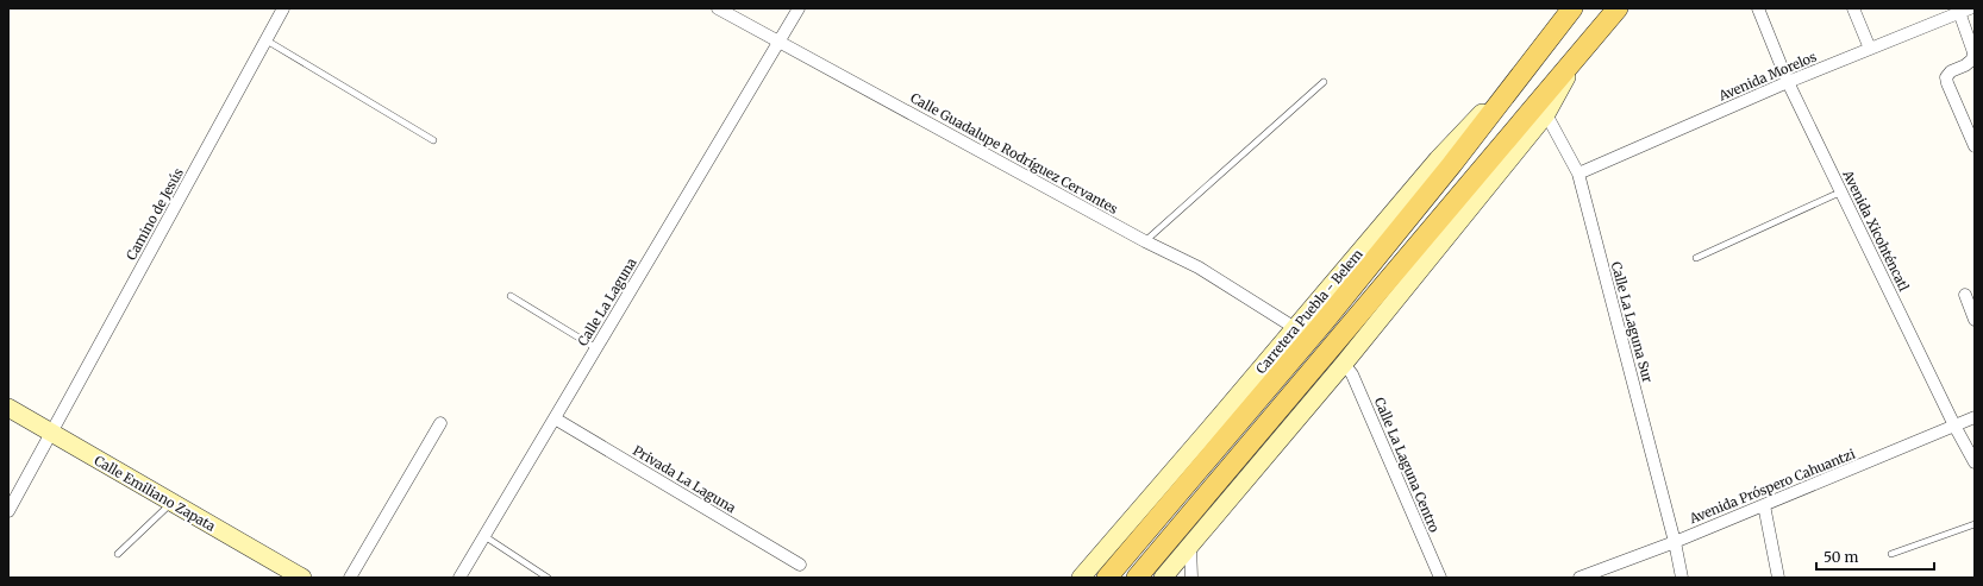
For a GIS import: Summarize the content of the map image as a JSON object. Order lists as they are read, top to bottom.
{
  "streets": {
    "main road": ["Carretera Puebla - Belem"],
    "street": [
      "Avenida Morelos",
      "Calle Guadalupe Rodríguez Cervantes",
      "Camino de Jesús",
      "Avenida Xicohténcatl",
      "Calle La Laguna",
      "Calle La Laguna Sur",
      "Calle La Laguna Centro",
      "Privada La Laguna",
      "Avenida Próspero Cahuantzi",
      "Calle Emiliano Zapata"
    ]
  },
  "crossings": [
    ["Avenida Morelos", "Avenida Xicohténcatl"],
    ["Avenida Morelos", "Calle La Laguna Sur"],
    ["Calle Guadalupe Rodríguez Cervantes", "Calle La Laguna"],
    ["Calle Guadalupe Rodríguez Cervantes", "Carretera Puebla - Belem"],
    ["Camino de Jesús", "Calle Emiliano Zapata"],
    ["Avenida Xicohténcatl", "Avenida Próspero Cahuantzi"],
    ["Calle La Laguna", "Privada La Laguna"],
    ["Calle La Laguna Sur", "Avenida Próspero Cahuantzi"]
  ],
  "scale_bar": "50 m"
}
